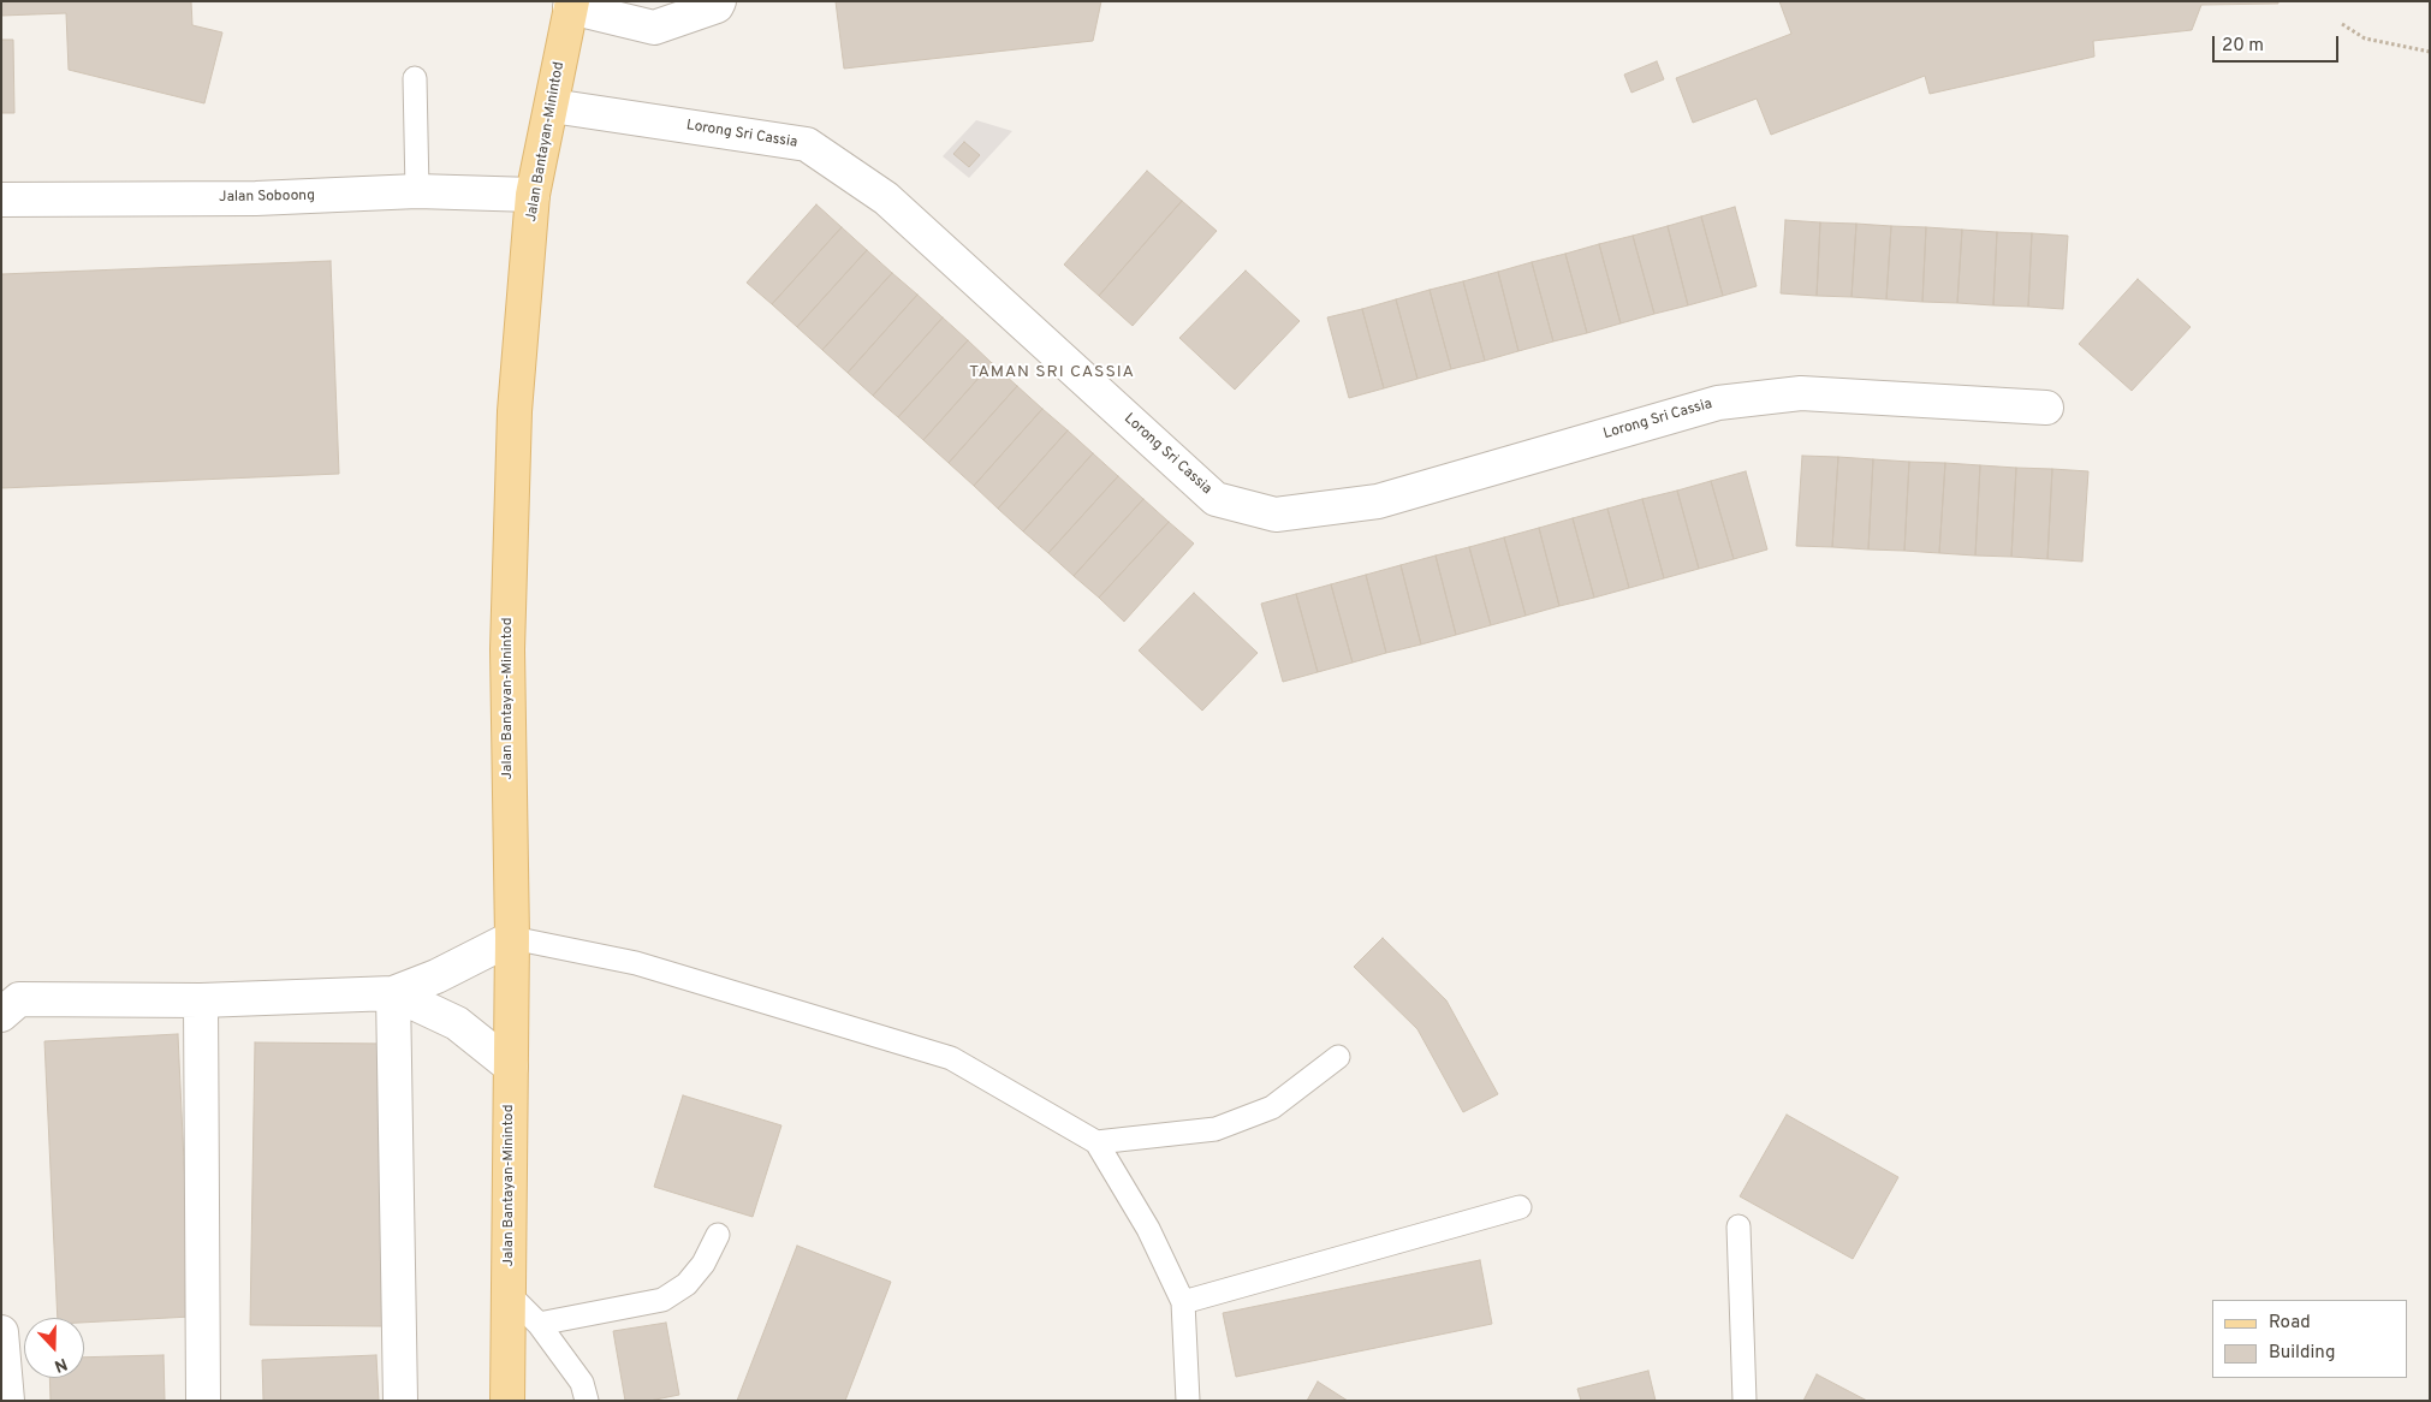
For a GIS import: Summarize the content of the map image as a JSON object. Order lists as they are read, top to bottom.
{
  "streets": {
    "main road": ["Jalan Bantayan-Minintod"],
    "street": ["Lorong Sri Cassia", "Jalan Soboong"]
  },
  "crossings": [
    ["Lorong Sri Cassia", "Jalan Bantayan-Minintod"],
    ["Jalan Bantayan-Minintod", "Jalan Soboong"]
  ],
  "districts": ["TAMAN SRI CASSIA"],
  "legend": ["Road", "Building"],
  "scale_bar": "20 m",
  "north": "bottom"
}
